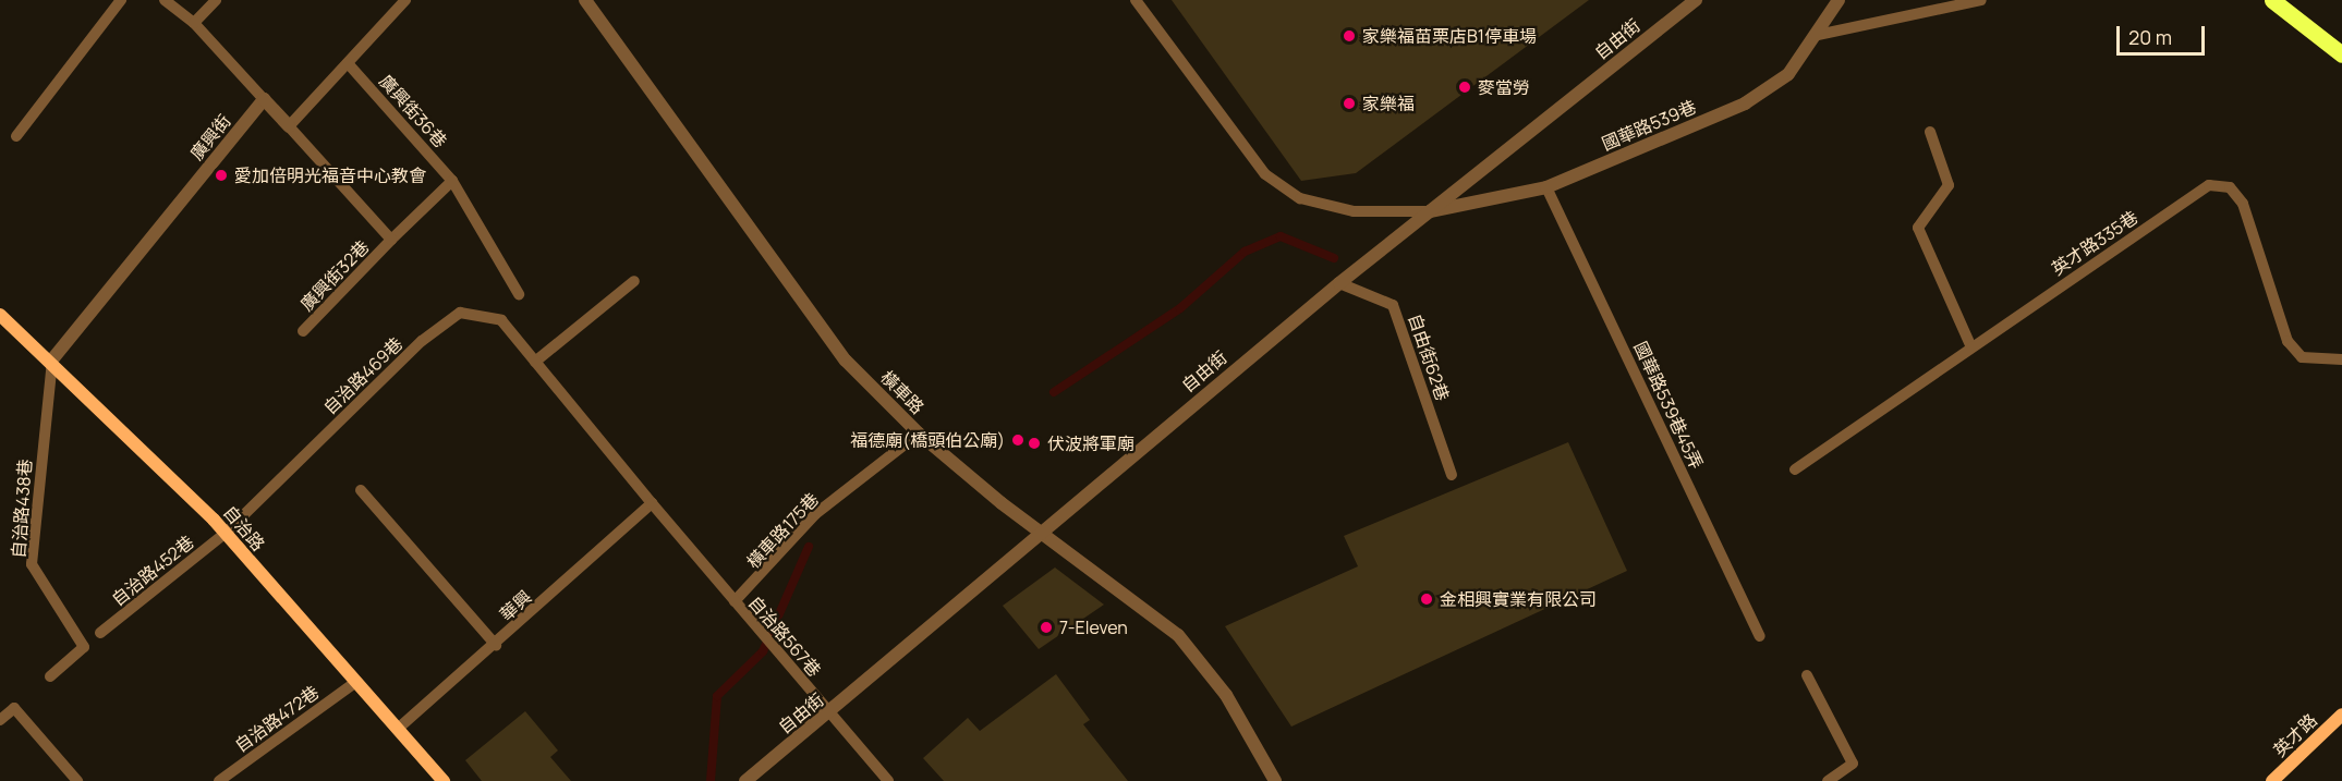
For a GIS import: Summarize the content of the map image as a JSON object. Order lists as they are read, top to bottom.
{
  "streets": {
    "street": [
      "自由街",
      "國華路539巷",
      "廣興街",
      "橫車路",
      "自治路",
      "英才路"
    ],
    "lane": [
      "廣興街36巷",
      "英才路335巷",
      "廣興街32巷",
      "自由街62巷",
      "自治路469巷",
      "國華路539巷45弄",
      "自治路438巷",
      "橫車路175巷",
      "自治路452巷",
      "華興",
      "自治路567巷",
      "自治路472巷"
    ]
  },
  "crossings": [
    ["自由街", "國華路539巷"],
    ["自由街", "自由街62巷"],
    ["自由街", "橫車路"],
    ["自由街", "自治路567巷"],
    ["國華路539巷", "國華路539巷45弄"],
    ["廣興街", "自治路438巷"],
    ["廣興街", "自治路"],
    ["自治路469巷", "自治路"],
    ["自治路469巷", "自治路452巷"],
    ["橫車路", "橫車路175巷"],
    ["自治路438巷", "自治路"],
    ["自治路", "自治路452巷"],
    ["自治路", "華興"],
    ["自治路", "自治路472巷"],
    ["橫車路175巷", "自治路567巷"]
  ],
  "places": [
    "家樂福苗栗店B1停車場",
    "麥當勞",
    "家樂福",
    "愛加倍明光福音中心教會",
    "福德廟(橋頭伯公廟)",
    "伏波將軍廟",
    "金相興實業有限公司",
    "7-Eleven"
  ],
  "scale_bar": "20 m"
}
